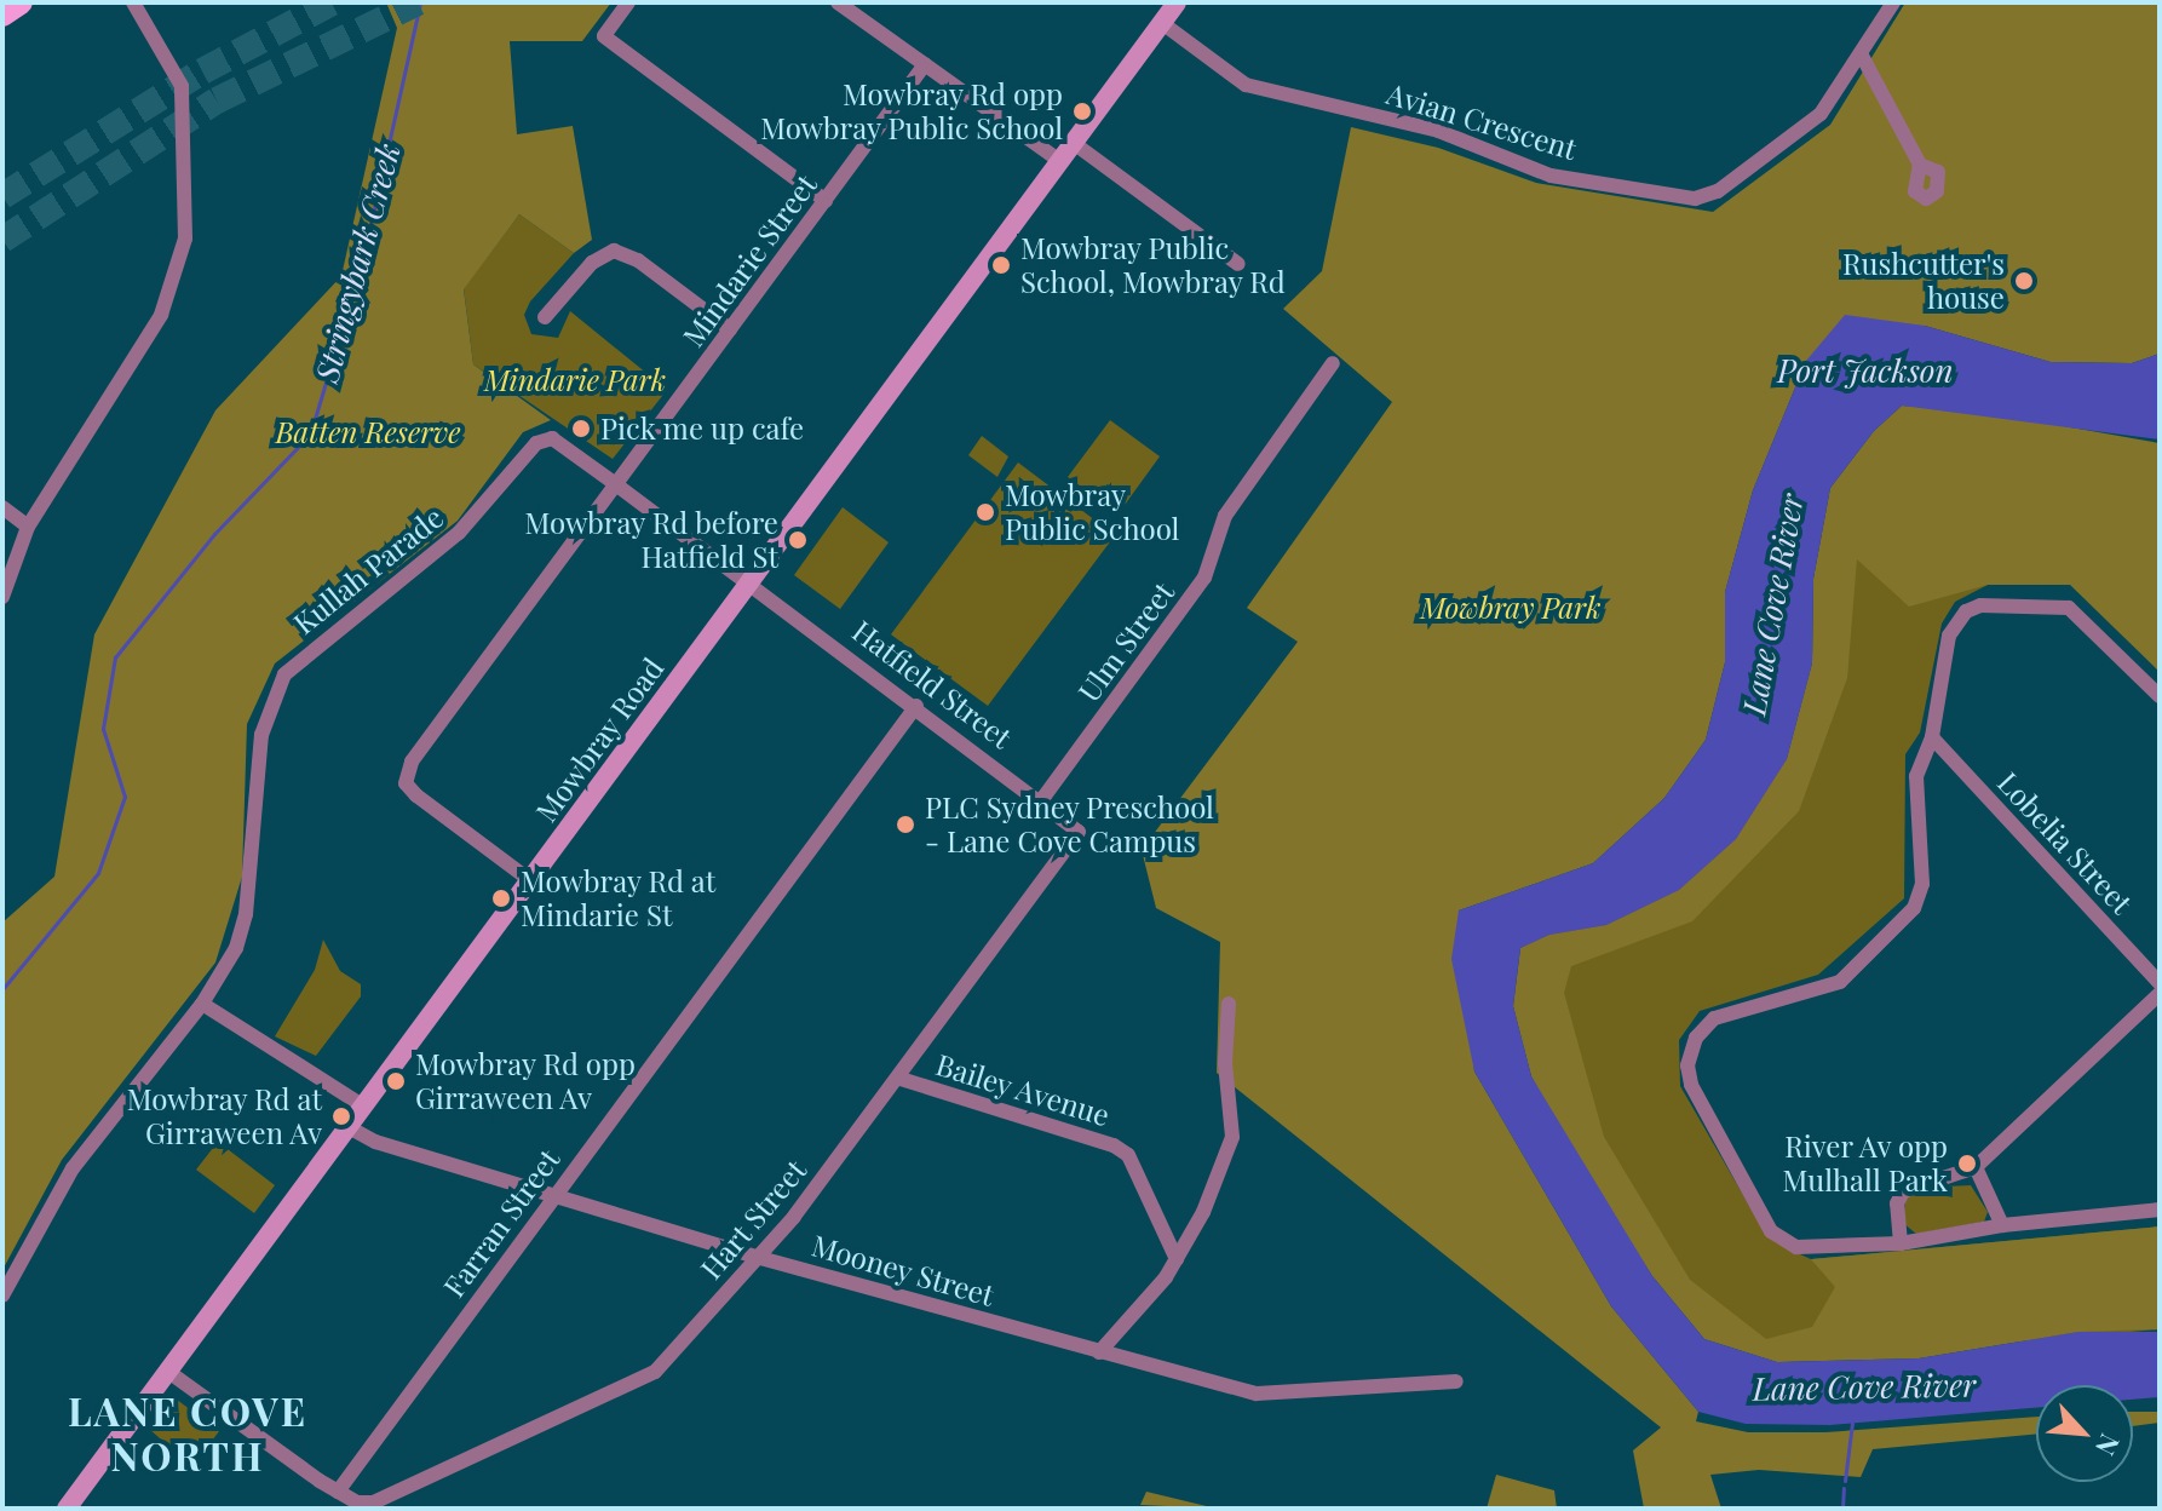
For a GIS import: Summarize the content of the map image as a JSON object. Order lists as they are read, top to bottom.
{
  "streets": {
    "main road": ["Mowbray Road"],
    "street": [
      "Avian Crescent",
      "Mindarie Street",
      "Kullah Parade",
      "Ulm Street",
      "Hatfield Street",
      "Lobelia Street",
      "Bailey Avenue",
      "Hart Street",
      "Farran Street",
      "Mooney Street"
    ]
  },
  "crossings": [
    ["Avian Crescent", "Mowbray Road"],
    ["Mindarie Street", "Kullah Parade"],
    ["Mindarie Street", "Mowbray Road"],
    ["Kullah Parade", "Hatfield Street"],
    ["Kullah Parade", "Mowbray Road"],
    ["Ulm Street", "Hatfield Street"],
    ["Hatfield Street", "Mowbray Road"],
    ["Hatfield Street", "Hart Street"],
    ["Hatfield Street", "Farran Street"],
    ["Mowbray Road", "Mooney Street"],
    ["Bailey Avenue", "Hart Street"],
    ["Hart Street", "Mooney Street"],
    ["Farran Street", "Mooney Street"]
  ],
  "districts": ["LANE COVE NORTH"],
  "water": ["Stringybark Creek", "Port Jackson", "Lane Cove River"],
  "parks": ["Mindarie Park", "Batten Reserve", "Mowbray Park"],
  "places": [
    "Mowbray Rd opp Mowbray Public School",
    "Mowbray Public School, Mowbray Rd",
    "Rushcutter's house",
    "Pick me up cafe",
    "Mowbray Public School",
    "Mowbray Rd before Hatfield St",
    "PLC Sydney Preschool - Lane Cove Campus",
    "Mowbray Rd at Mindarie St",
    "Mowbray Rd opp Girraween Av",
    "Mowbray Rd at Girraween Av",
    "River Av opp Mulhall Park"
  ],
  "north": "bottom right"
}
